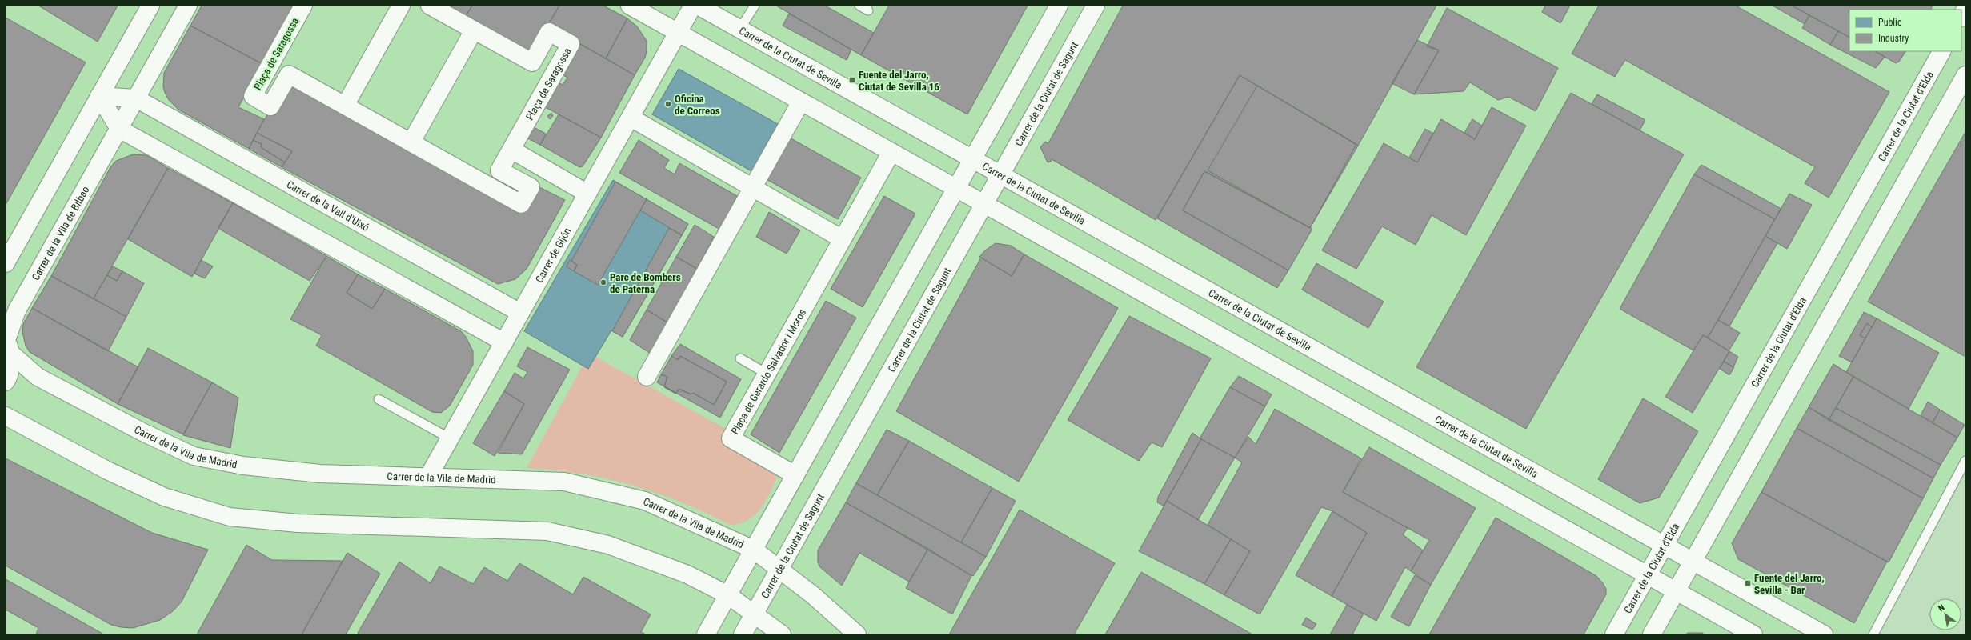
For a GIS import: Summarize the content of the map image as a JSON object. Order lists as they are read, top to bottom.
{
  "streets": {
    "street": [
      "Plaça de Saragossa",
      "Carrer de la Ciutat de Sevilla",
      "Carrer de la Ciutat de Sagunt",
      "Carrer de la Ciutat d'Elda",
      "Carrer de la Vall d'Uixó",
      "Carrer de la Vila de Bilbao",
      "Carrer de Gijón",
      "Plaça de Gerardo Salvador i Moros",
      "Carrer de la Vila de Madrid"
    ]
  },
  "crossings": [
    ["Carrer de la Ciutat de Sevilla", "Carrer de la Ciutat de Sagunt"],
    ["Carrer de la Ciutat de Sevilla", "Carrer de la Ciutat d'Elda"],
    ["Carrer de la Ciutat de Sagunt", "Carrer de la Vila de Madrid"],
    ["Carrer de la Vall d'Uixó", "Carrer de la Vila de Bilbao"],
    ["Carrer de la Vall d'Uixó", "Carrer de Gijón"],
    ["Carrer de la Vila de Bilbao", "Carrer de la Vila de Madrid"],
    ["Carrer de Gijón", "Carrer de la Vila de Madrid"]
  ],
  "places": {
    "transit": ["Fuente del Jarro, Ciutat de Sevilla 16", "Fuente del Jarro, Sevilla - Bar"],
    "other": ["Oficina de Correos", "Parc de Bombers de Paterna"]
  },
  "legend": ["Public", "Industry"],
  "north": "top left"
}
